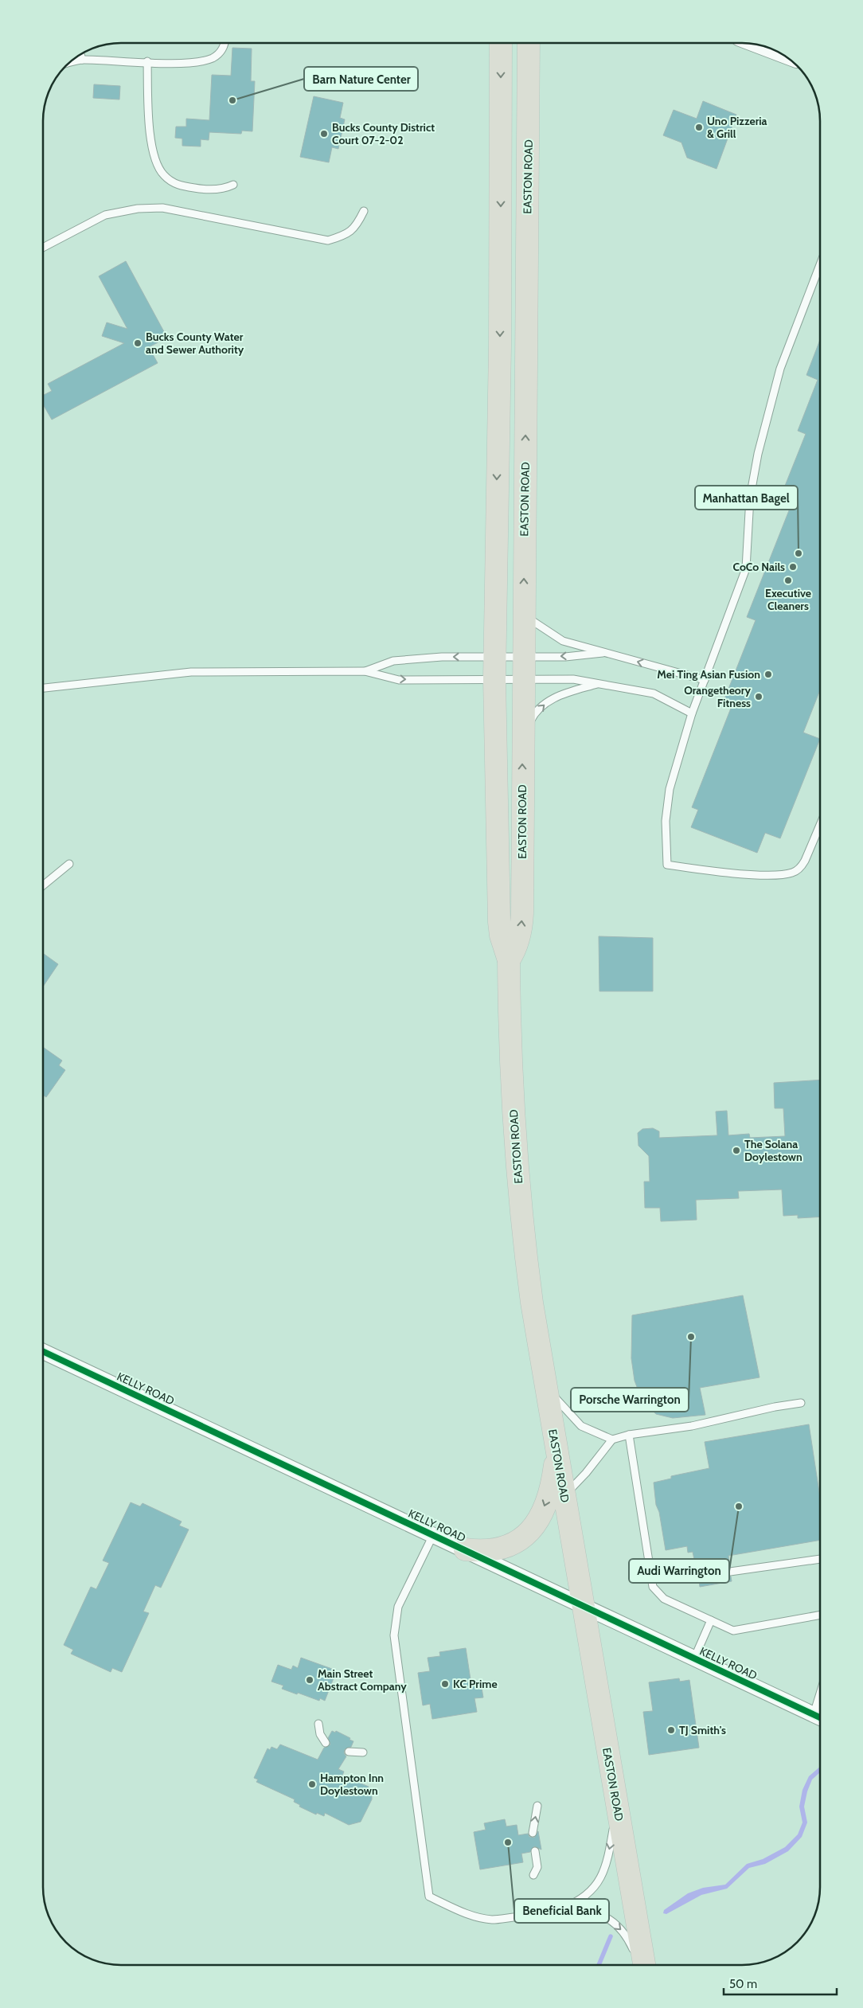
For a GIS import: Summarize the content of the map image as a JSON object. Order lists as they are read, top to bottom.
{
  "streets": {
    "highway": ["EASTON ROAD"],
    "street": ["KELLY ROAD"]
  },
  "crossings": [
    ["EASTON ROAD", "KELLY ROAD"]
  ],
  "places": [
    "Barn Nature Center",
    "Uno Pizzeria & Grill",
    "Bucks County District Court 07-2-02",
    "Bucks County Water and Sewer Authority",
    "Manhattan Bagel",
    "CoCo Nails",
    "Executive Cleaners",
    "Mei Ting Asian Fusion",
    "Orangetheory Fitness",
    "The Solana Doylestown",
    "Porsche Warrington",
    "Audi Warrington",
    "Main Street Abstract Company",
    "KC Prime",
    "TJ Smith's",
    "Hampton Inn Doylestown",
    "Beneficial Bank"
  ],
  "scale_bar": "50 m"
}
